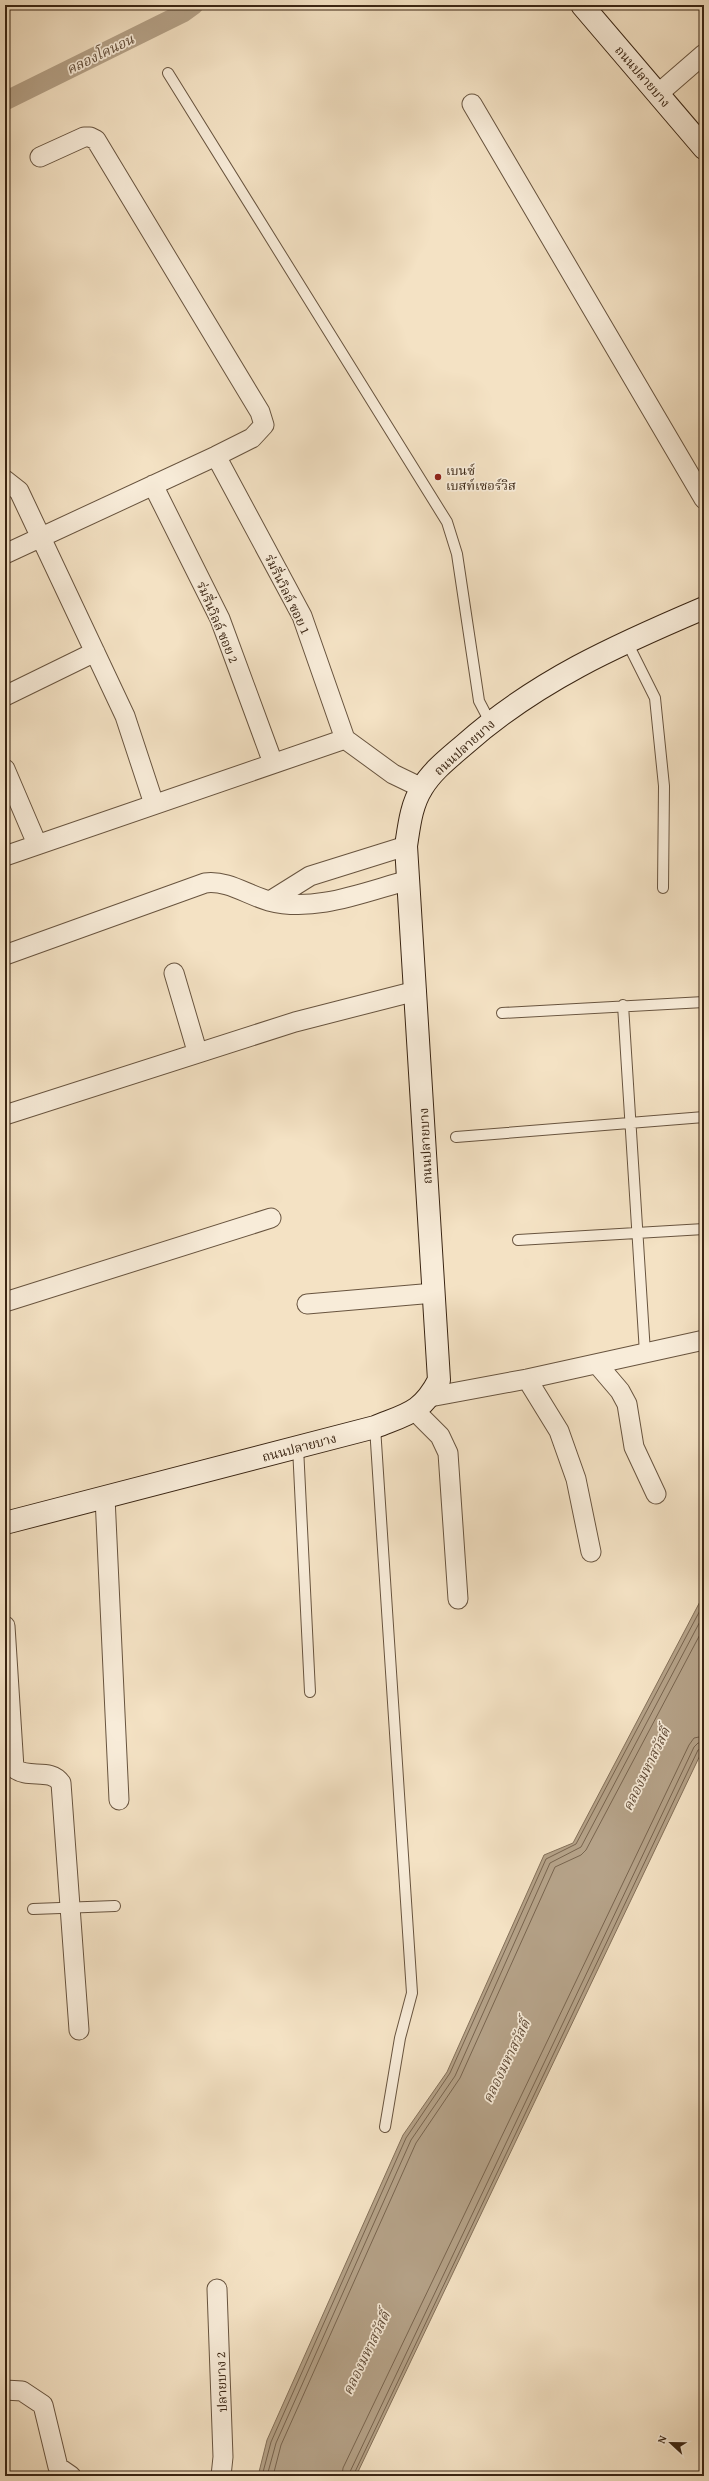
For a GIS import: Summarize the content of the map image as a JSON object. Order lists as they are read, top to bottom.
{
  "streets": {
    "street": [
      "ถนนปลายบาง",
      "ร่มรื่นวิลล์ ซอย 1",
      "ร่มรื่นวิลล์ ซอย 2",
      "ปลายบาง 2"
    ]
  },
  "water": ["คลองโคนอน", "คลองมหาสวัสดิ์"],
  "places": ["เบนซ์ เบสท์เซอร์วิส"],
  "north": "left"
}
